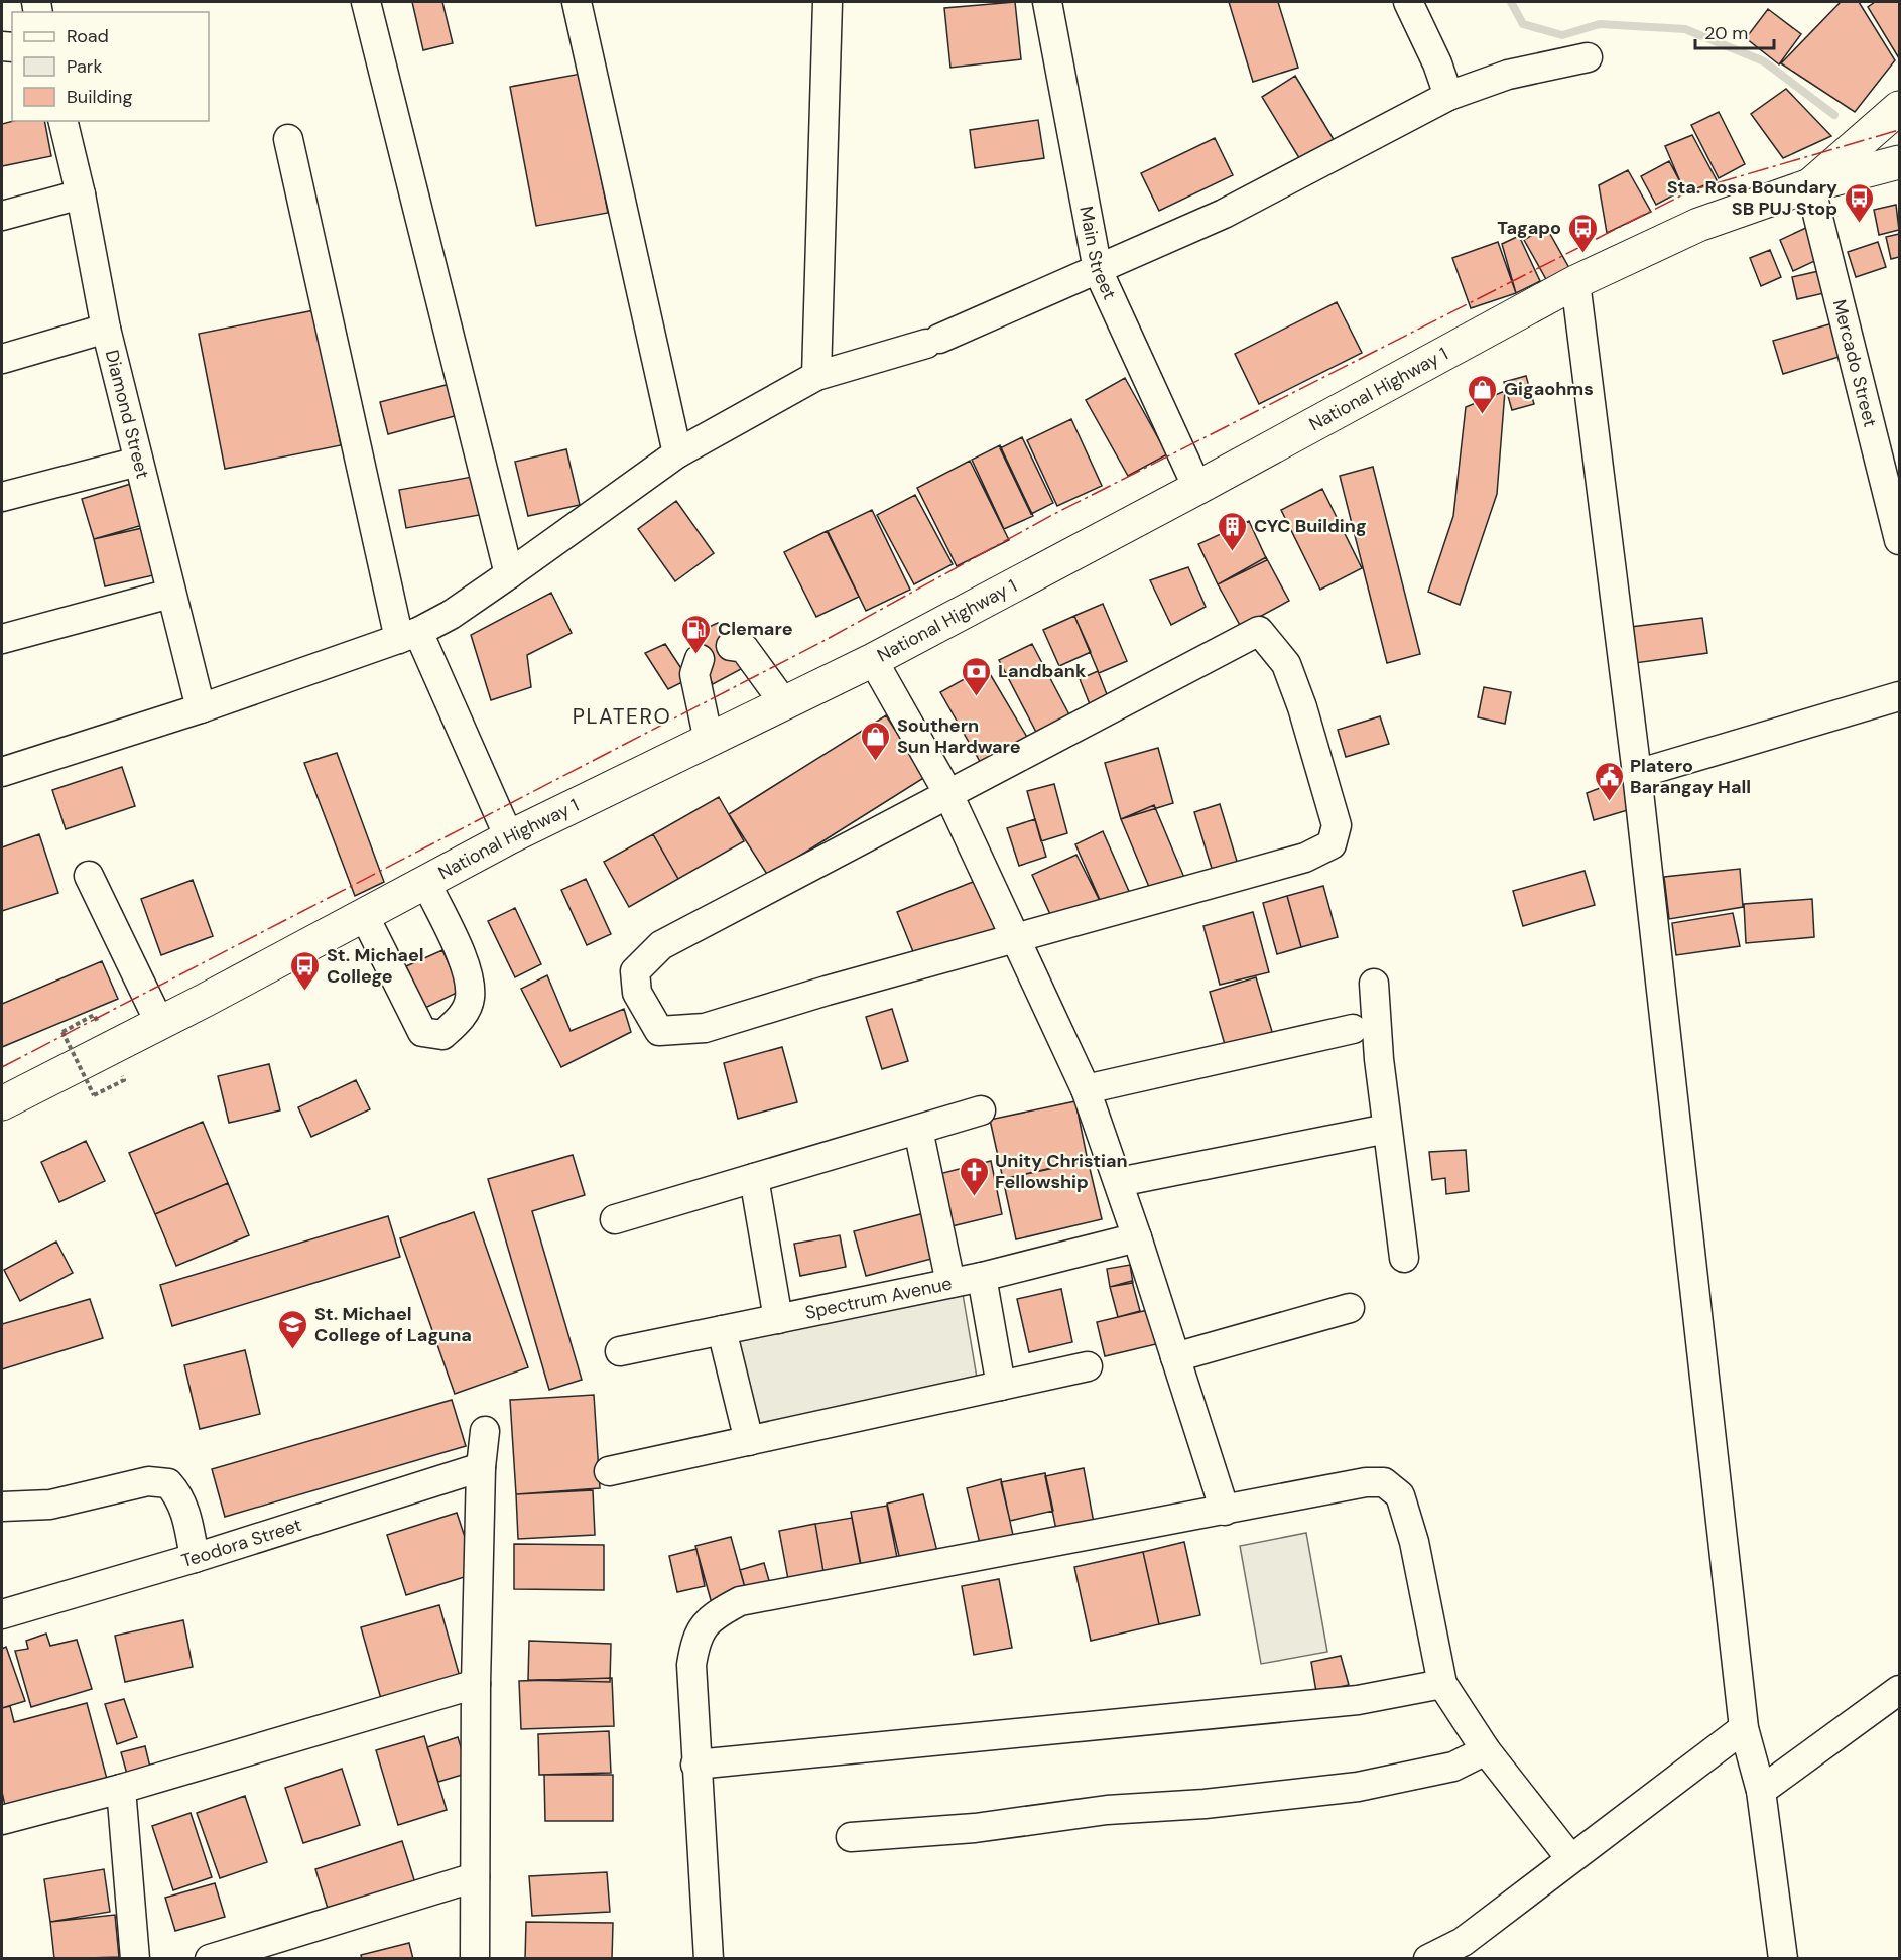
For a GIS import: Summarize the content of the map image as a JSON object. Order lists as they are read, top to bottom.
{
  "streets": {
    "main road": ["National Highway 1"],
    "street": [
      "Main Street",
      "Mercado Street",
      "Diamond Street",
      "Spectrum Avenue",
      "Teodora Street"
    ]
  },
  "crossings": [
    ["Main Street", "National Highway 1"],
    ["Mercado Street", "National Highway 1"]
  ],
  "districts": ["PLATERO"],
  "places": {
    "bus stop": ["Sta. Rosa Boundary SB PUJ Stop", "Tagapo", "St. Michael College"],
    "shop": ["Gigaohms", "Southern Sun Hardware"],
    "building": ["CYC Building"],
    "fuel station": ["Clemare"],
    "bank": ["Landbank"],
    "public building": ["Platero Barangay Hall"],
    "church": ["Unity Christian Fellowship"],
    "school or university": ["St. Michael College of Laguna"]
  },
  "legend": ["Road", "Park", "Building"],
  "scale_bar": "20 m"
}
